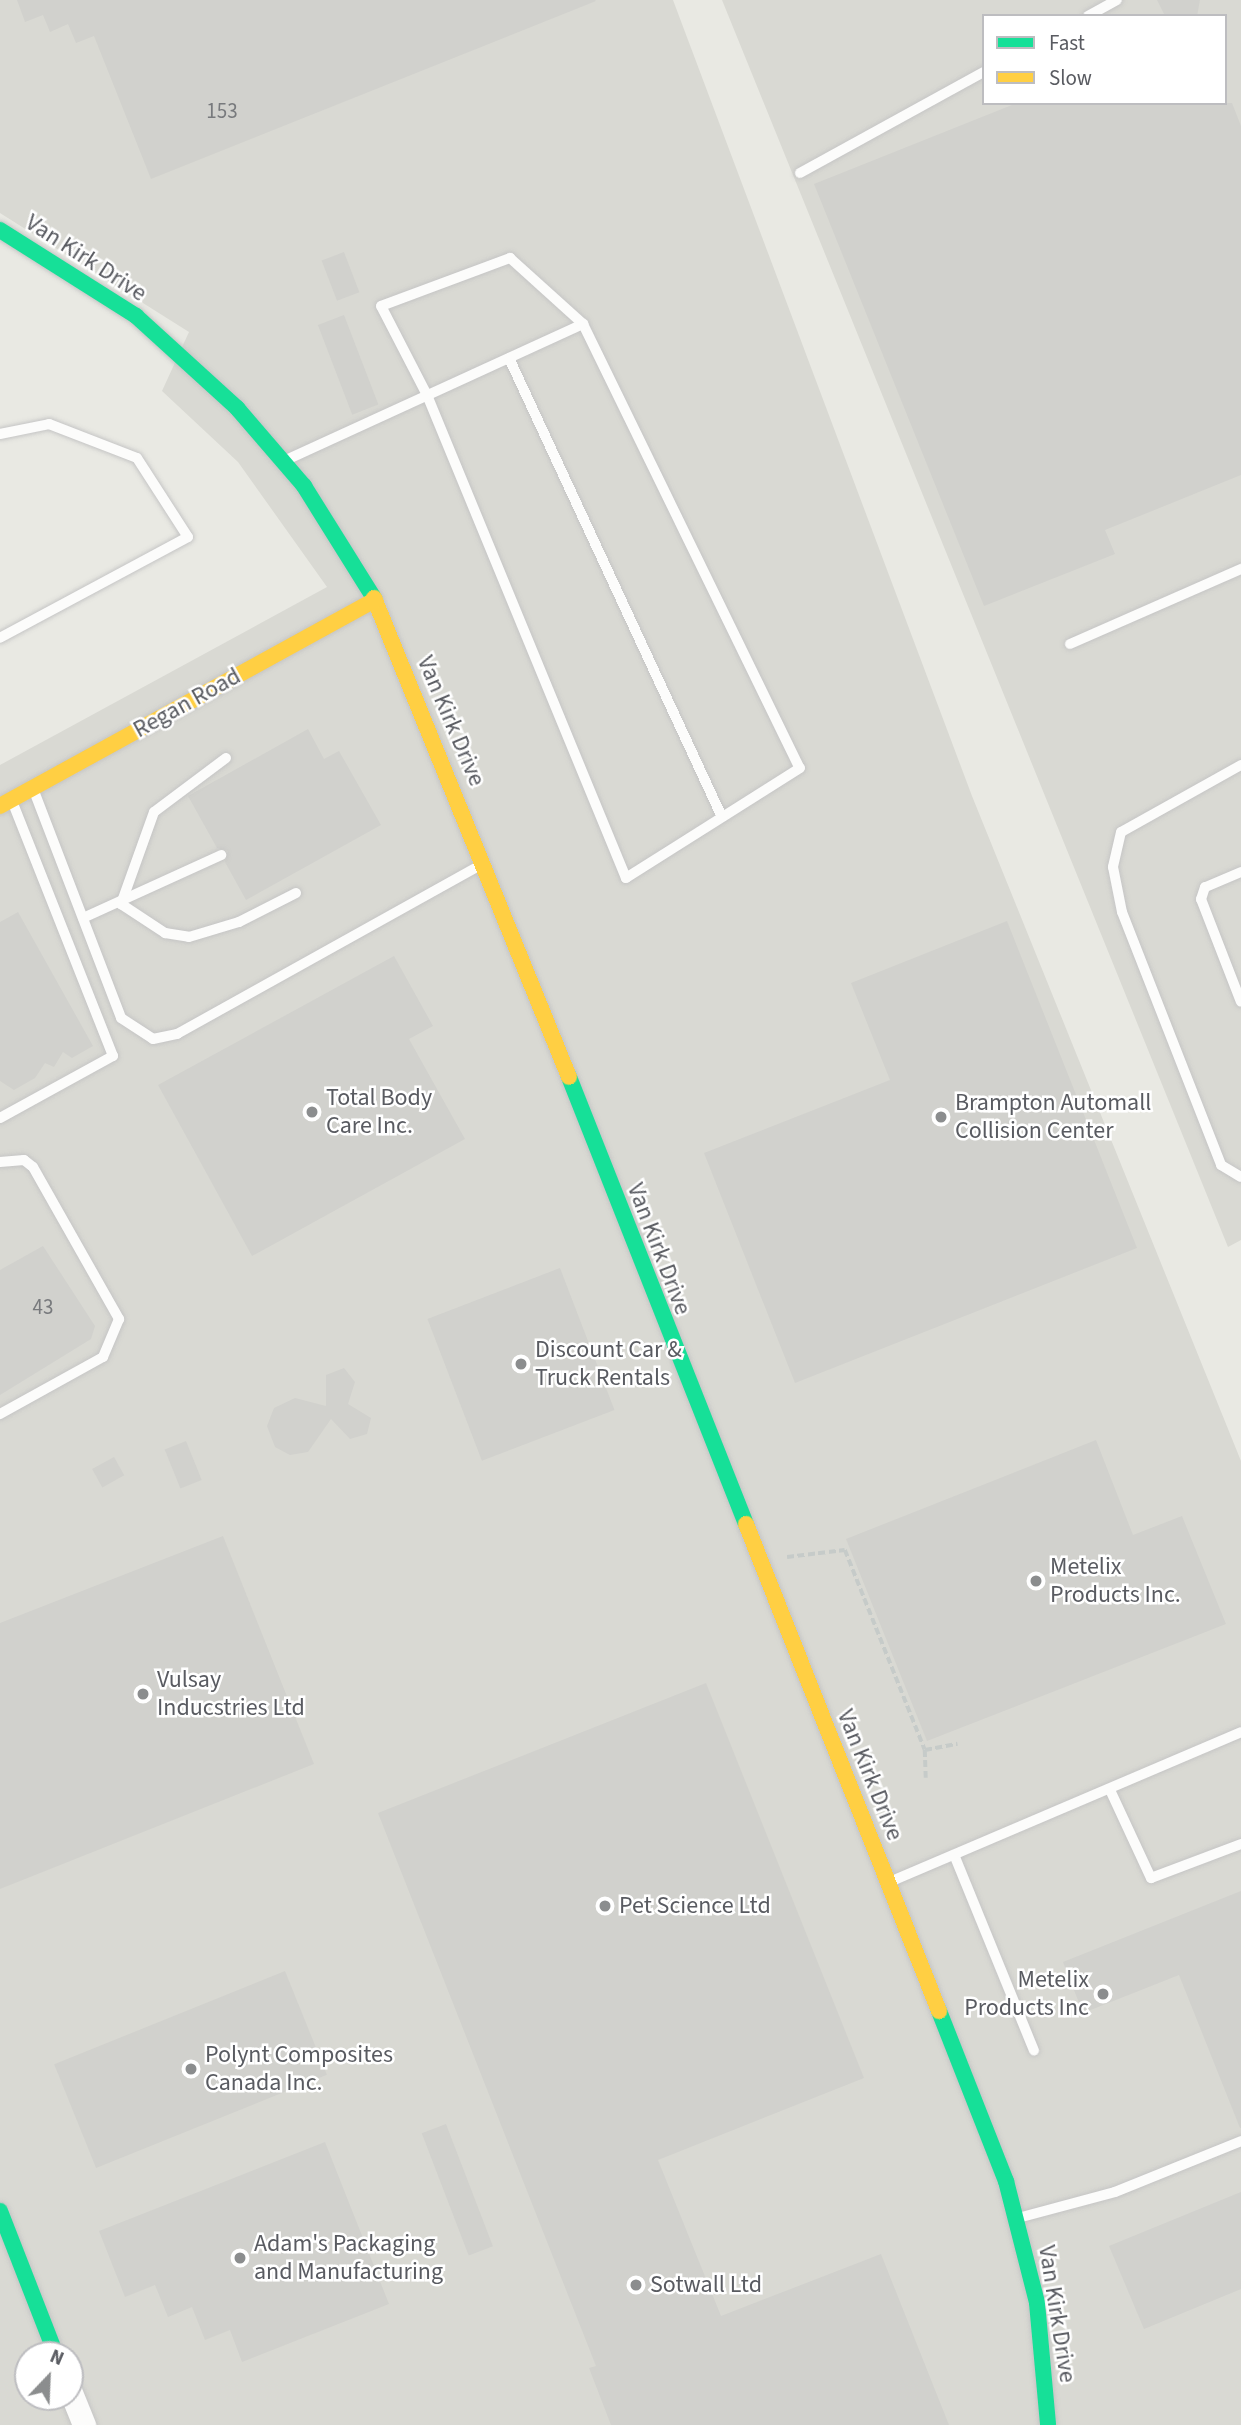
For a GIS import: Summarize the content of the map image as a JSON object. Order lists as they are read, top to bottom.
{
  "streets": {
    "street": ["Van Kirk Drive", "Regan Road"]
  },
  "crossings": [
    ["Van Kirk Drive", "Regan Road"]
  ],
  "places": [
    "Total Body Care Inc.",
    "Brampton Automall Collision Center",
    "Discount Car & Truck Rentals",
    "Metelix Products Inc.",
    "Vulsay Inducstries Ltd",
    "Pet Science Ltd",
    "Metelix Products Inc",
    "Polynt Composites Canada Inc.",
    "Adam's Packaging and Manufacturing",
    "Sotwall Ltd"
  ],
  "house_numbers": ["153", "43"],
  "legend": ["Fast", "Slow"],
  "north": "top right"
}
